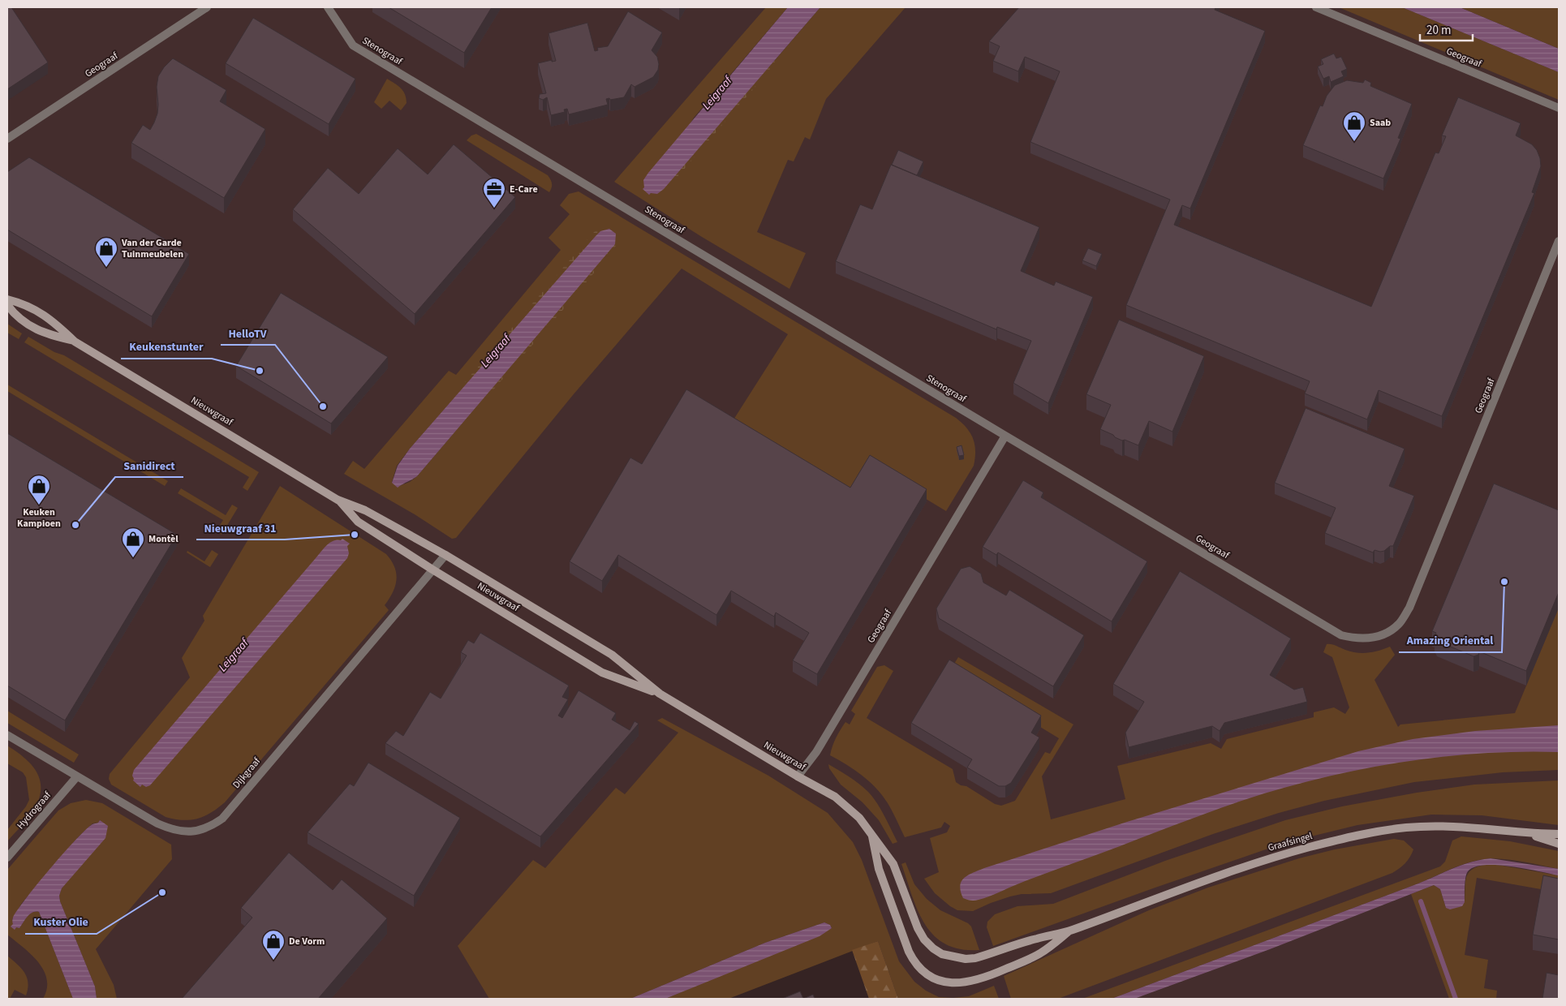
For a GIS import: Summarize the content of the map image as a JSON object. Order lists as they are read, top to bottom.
{
  "streets": {
    "street": [
      "Stenograaf",
      "Geograaf",
      "Nieuwgraaf",
      "Dijkgraaf",
      "Hydrograaf",
      "Graafsingel"
    ]
  },
  "crossings": [
    ["Stenograaf", "Geograaf"],
    ["Geograaf", "Nieuwgraaf"],
    ["Nieuwgraaf", "Dijkgraaf"],
    ["Nieuwgraaf", "Graafsingel"],
    ["Dijkgraaf", "Hydrograaf"]
  ],
  "water": ["Leigraaf"],
  "places": {
    "shop": [
      "Saab",
      "Van der Garde Tuinmeubelen",
      "Keuken Kampioen",
      "Montèl",
      "De Vorm"
    ],
    "office": ["E-Care"],
    "other": [
      "Keukenstunter",
      "HelloTV",
      "Sanidirect",
      "Nieuwgraaf 31",
      "Amazing Oriental",
      "Kuster Olie"
    ]
  },
  "scale_bar": "20 m"
}
